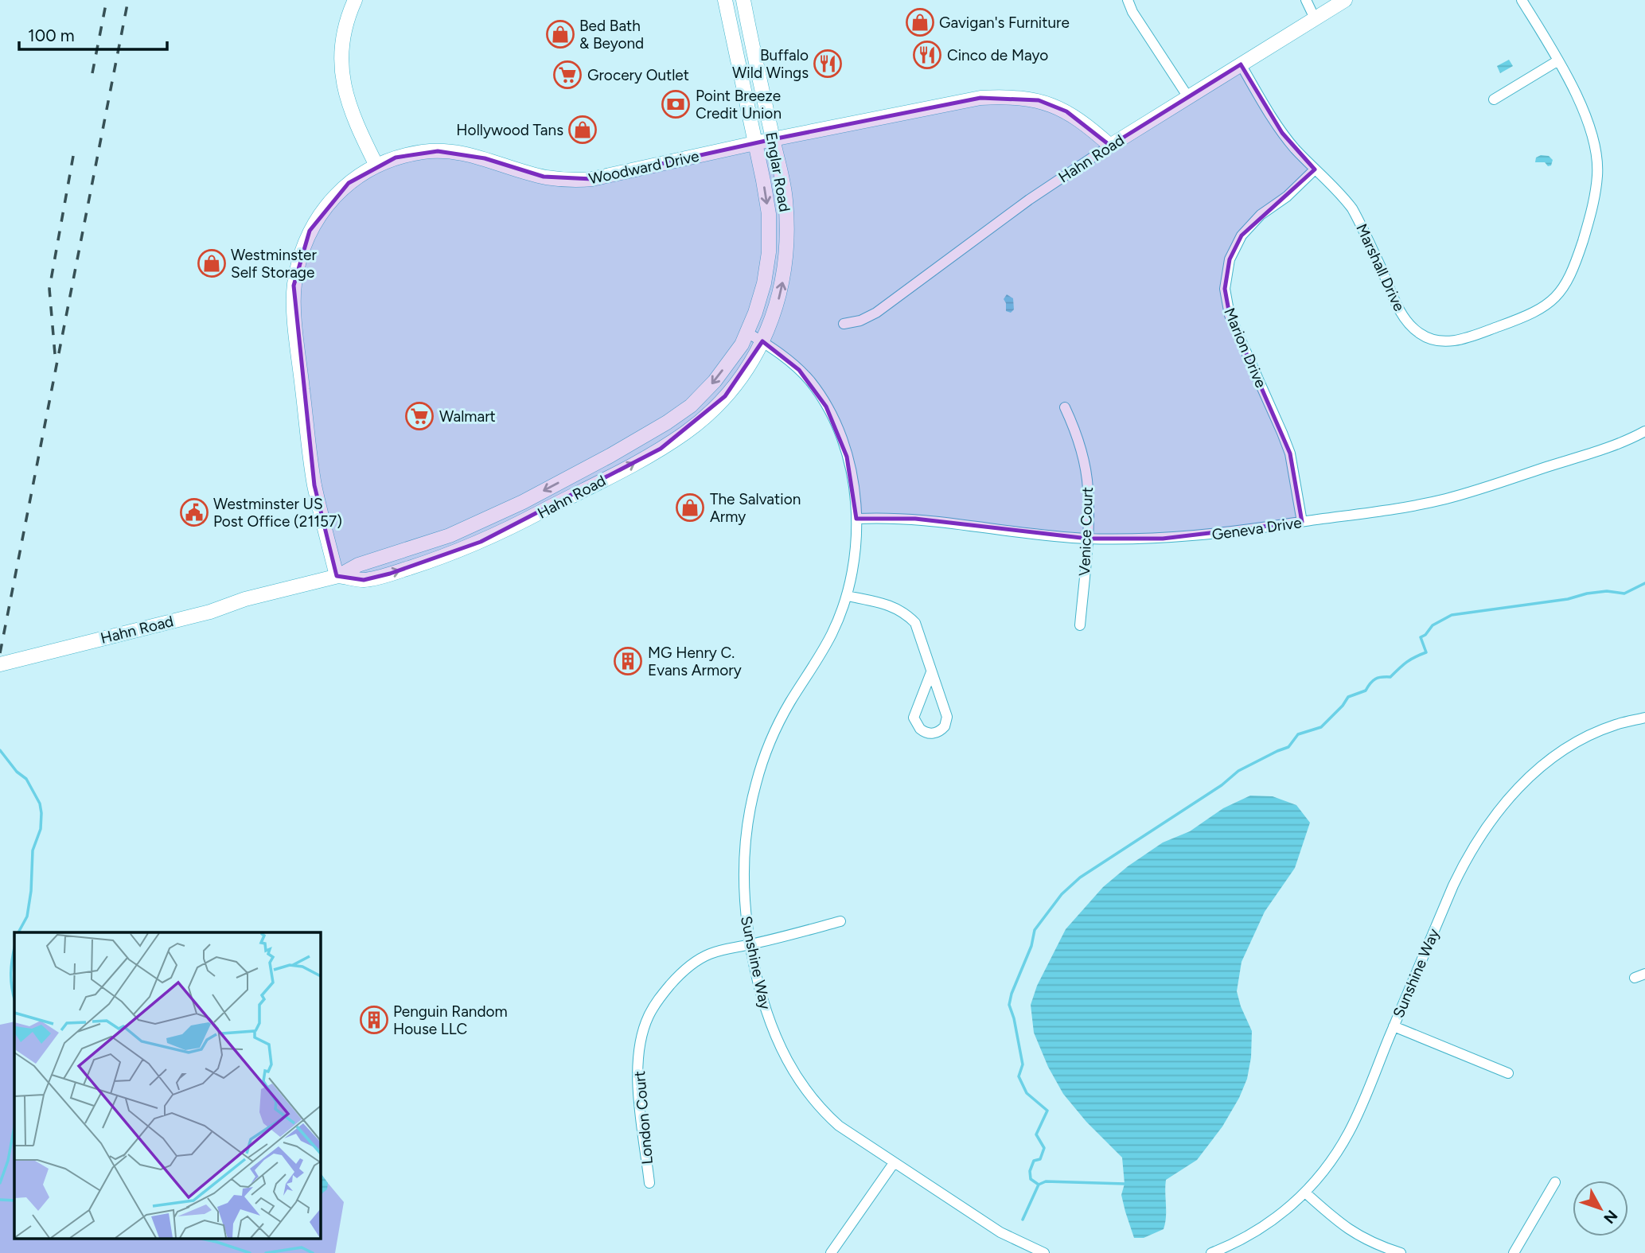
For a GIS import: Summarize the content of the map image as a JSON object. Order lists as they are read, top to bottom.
{
  "streets": {
    "main road": ["Hahn Road", "Woodward Drive", "Englar Road"],
    "street": [
      "Marshall Drive",
      "Marion Drive",
      "Geneva Drive",
      "Venice Court",
      "Sunshine Way",
      "London Court"
    ]
  },
  "crossings": [
    ["Hahn Road", "Woodward Drive"],
    ["Hahn Road", "Englar Road"],
    ["Hahn Road", "Marshall Drive"],
    ["Hahn Road", "Sunshine Way"],
    ["Woodward Drive", "Englar Road"],
    ["Englar Road", "Sunshine Way"],
    ["Marshall Drive", "Marion Drive"],
    ["Marion Drive", "Geneva Drive"],
    ["Geneva Drive", "Venice Court"],
    ["Geneva Drive", "Sunshine Way"],
    ["Sunshine Way", "London Court"]
  ],
  "places": {
    "shop": [
      "Gavigan's Furniture",
      "Bed Bath & Beyond",
      "Hollywood Tans",
      "Westminster Self Storage",
      "The Salvation Army"
    ],
    "restaurant": ["Cinco de Mayo", "Buffalo Wild Wings"],
    "supermarket": ["Grocery Outlet", "Walmart"],
    "bank": ["Point Breeze Credit Union"],
    "public building": ["Westminster US Post Office (21157)"],
    "building": ["MG Henry C. Evans Armory", "Penguin Random House LLC"]
  },
  "scale_bar": "100 m",
  "north": "bottom right"
}
